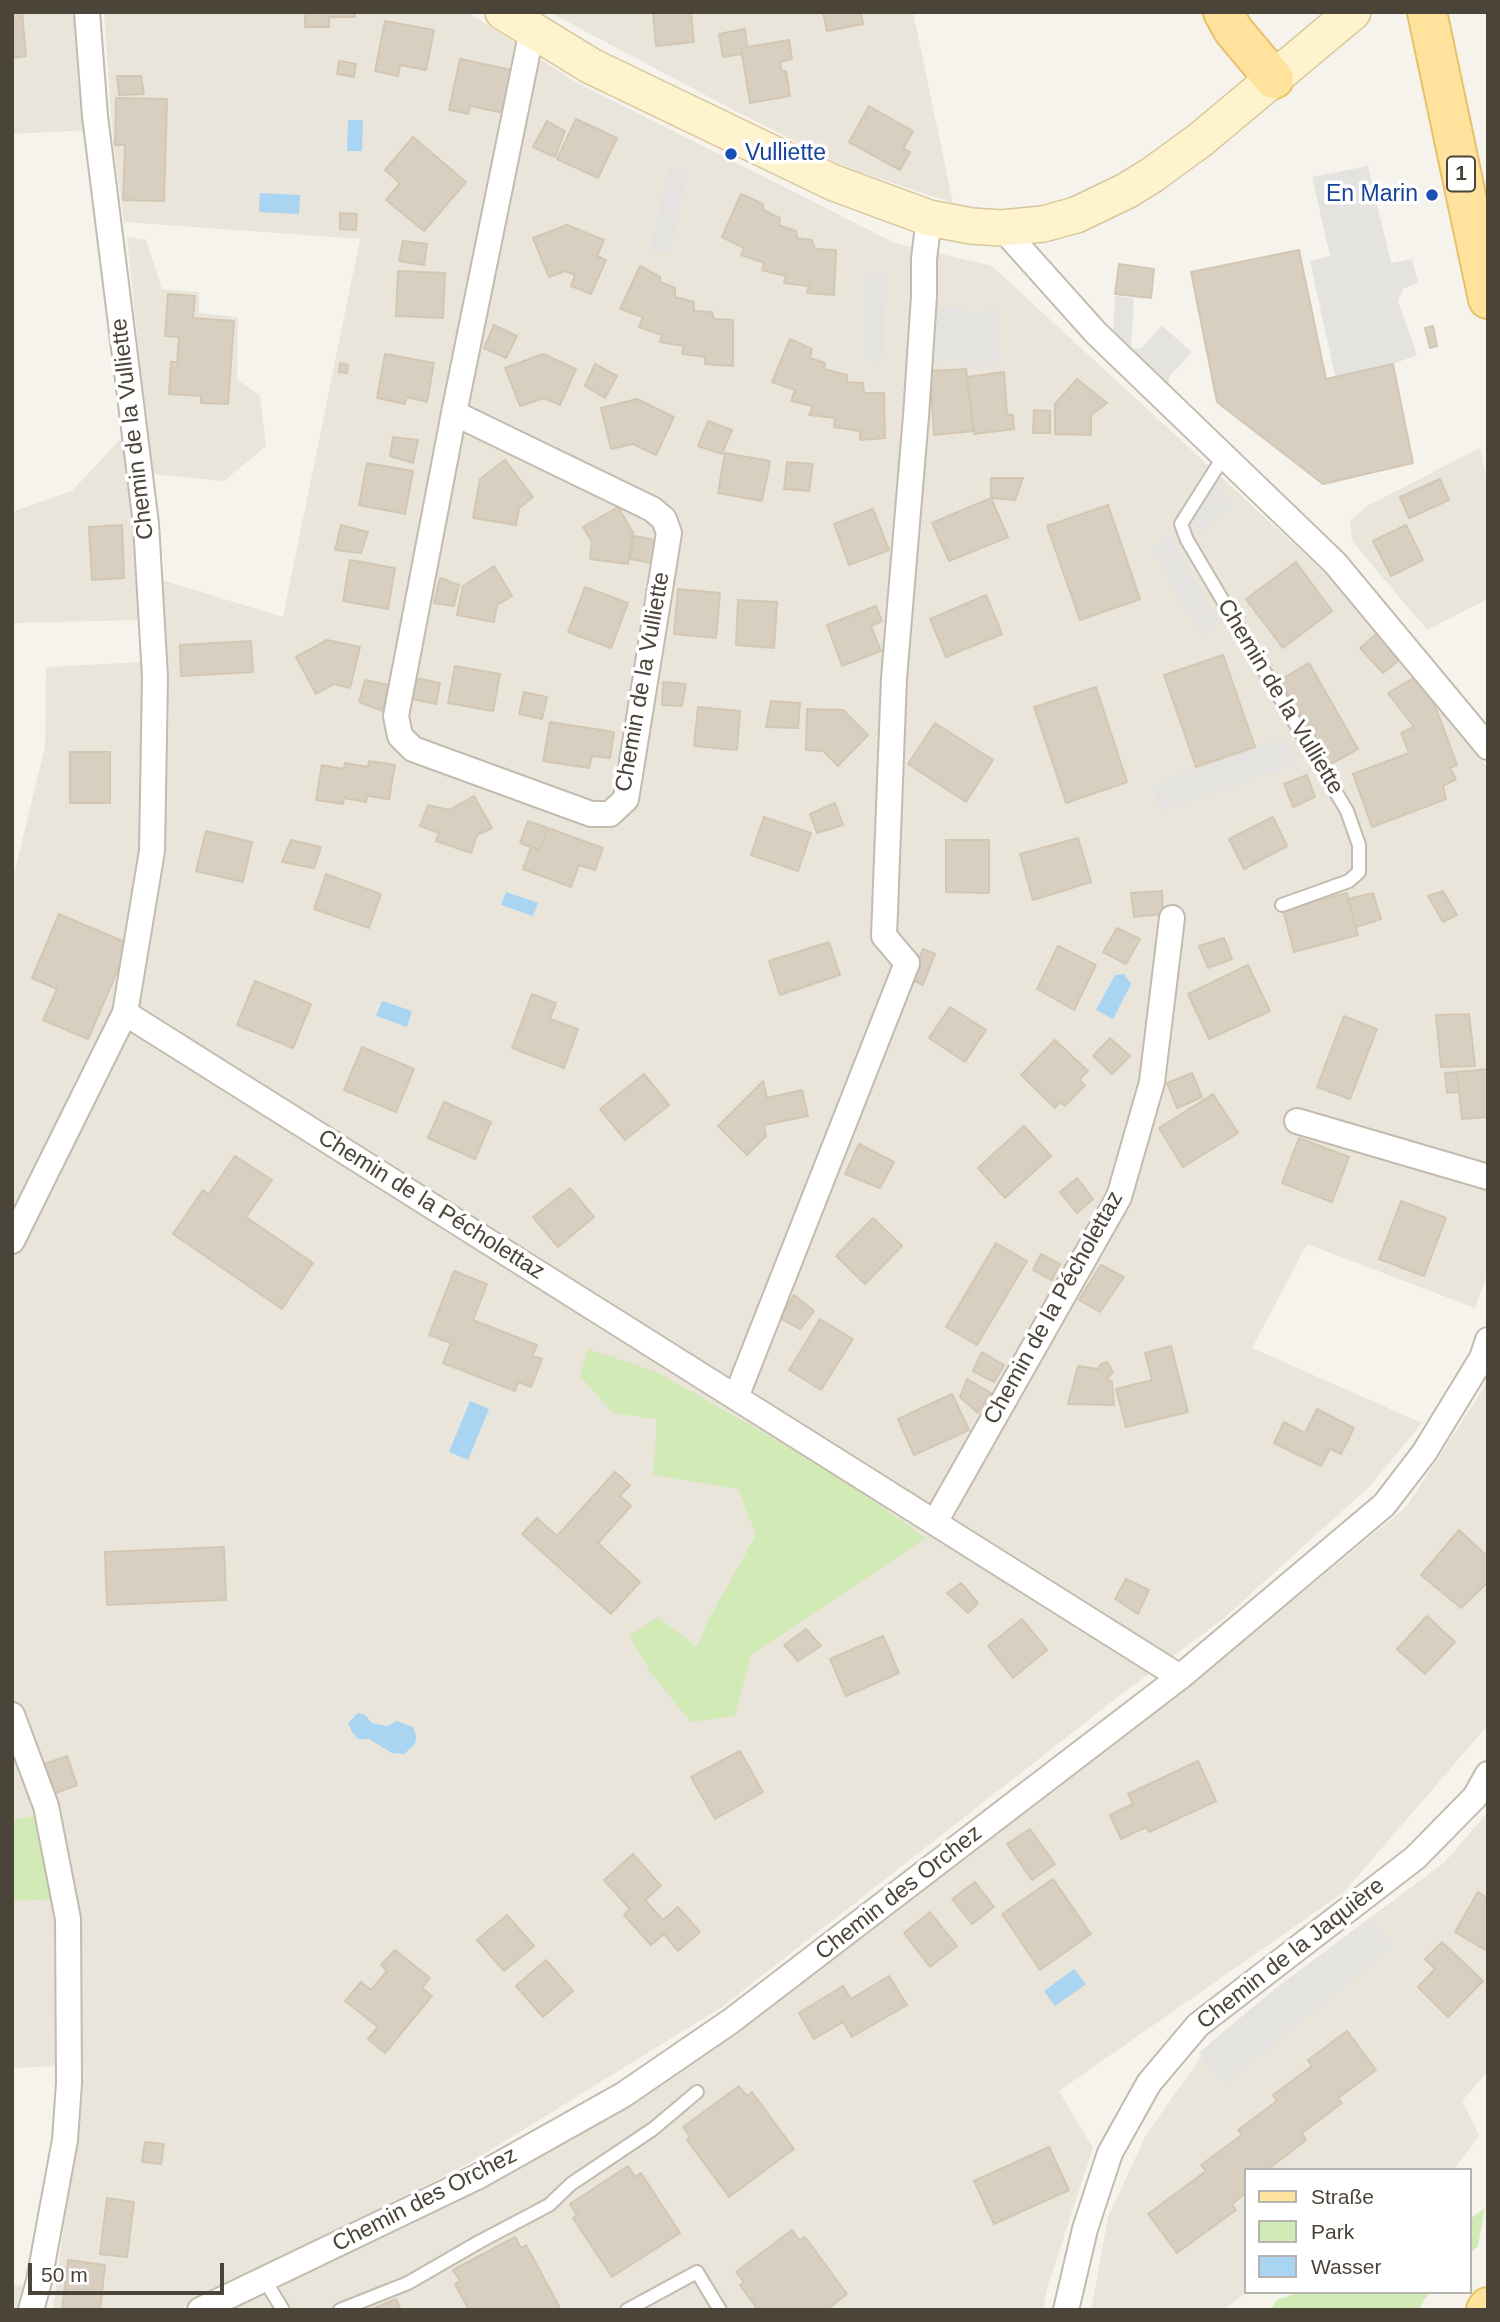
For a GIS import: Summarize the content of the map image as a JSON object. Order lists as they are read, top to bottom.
{
  "streets": {
    "main road": ["1", "Chemin de la Vulliette"],
    "street": ["Chemin de la Pécholettaz", "Chemin des Orchez", "Chemin de la Jaquière"]
  },
  "crossings": [
    ["Chemin de la Vulliette", "Chemin de la Pécholettaz"],
    ["Chemin de la Pécholettaz", "Chemin des Orchez"]
  ],
  "places": ["Vulliette", "En Marin"],
  "legend": ["Straße", "Park", "Wasser"],
  "scale_bar": "50 m"
}
